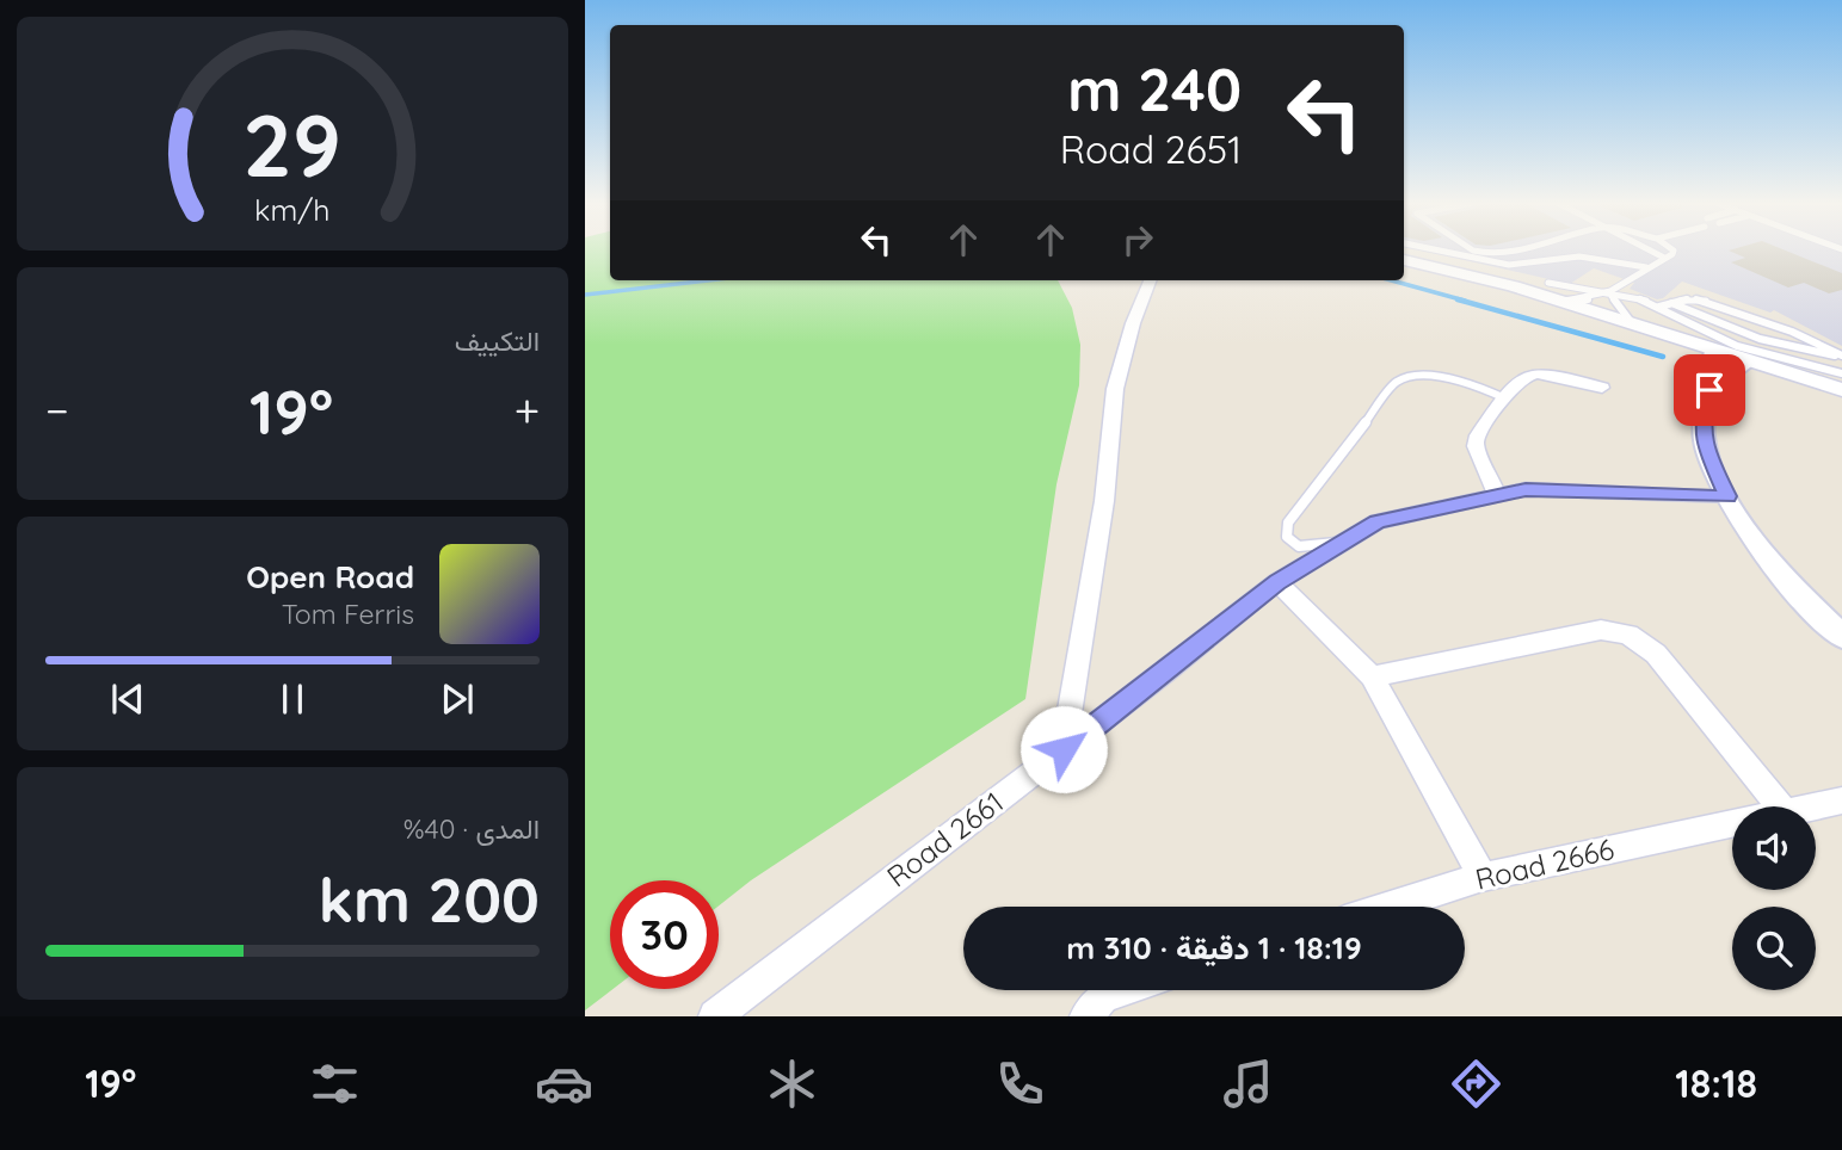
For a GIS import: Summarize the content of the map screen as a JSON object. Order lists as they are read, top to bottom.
{
  "streets": {
    "street": ["Road 2661", "Road 2666"]
  },
  "page": {
    "turn": ["240 m", "Road 2651"],
    "tile": [
      "التكييف",
      ["المدى · 40%", "200 km"]
    ],
    "heat": ["−", "19°", "+"],
    "song": ["Open Road", "Tom Ferris"],
    "limit": "30",
    "trip": "18:19 · 1 دقيقة · 310 m",
    "tabs": ["18:18", "19°"],
    "gauge": ["29", "km/h"]
  }
}
